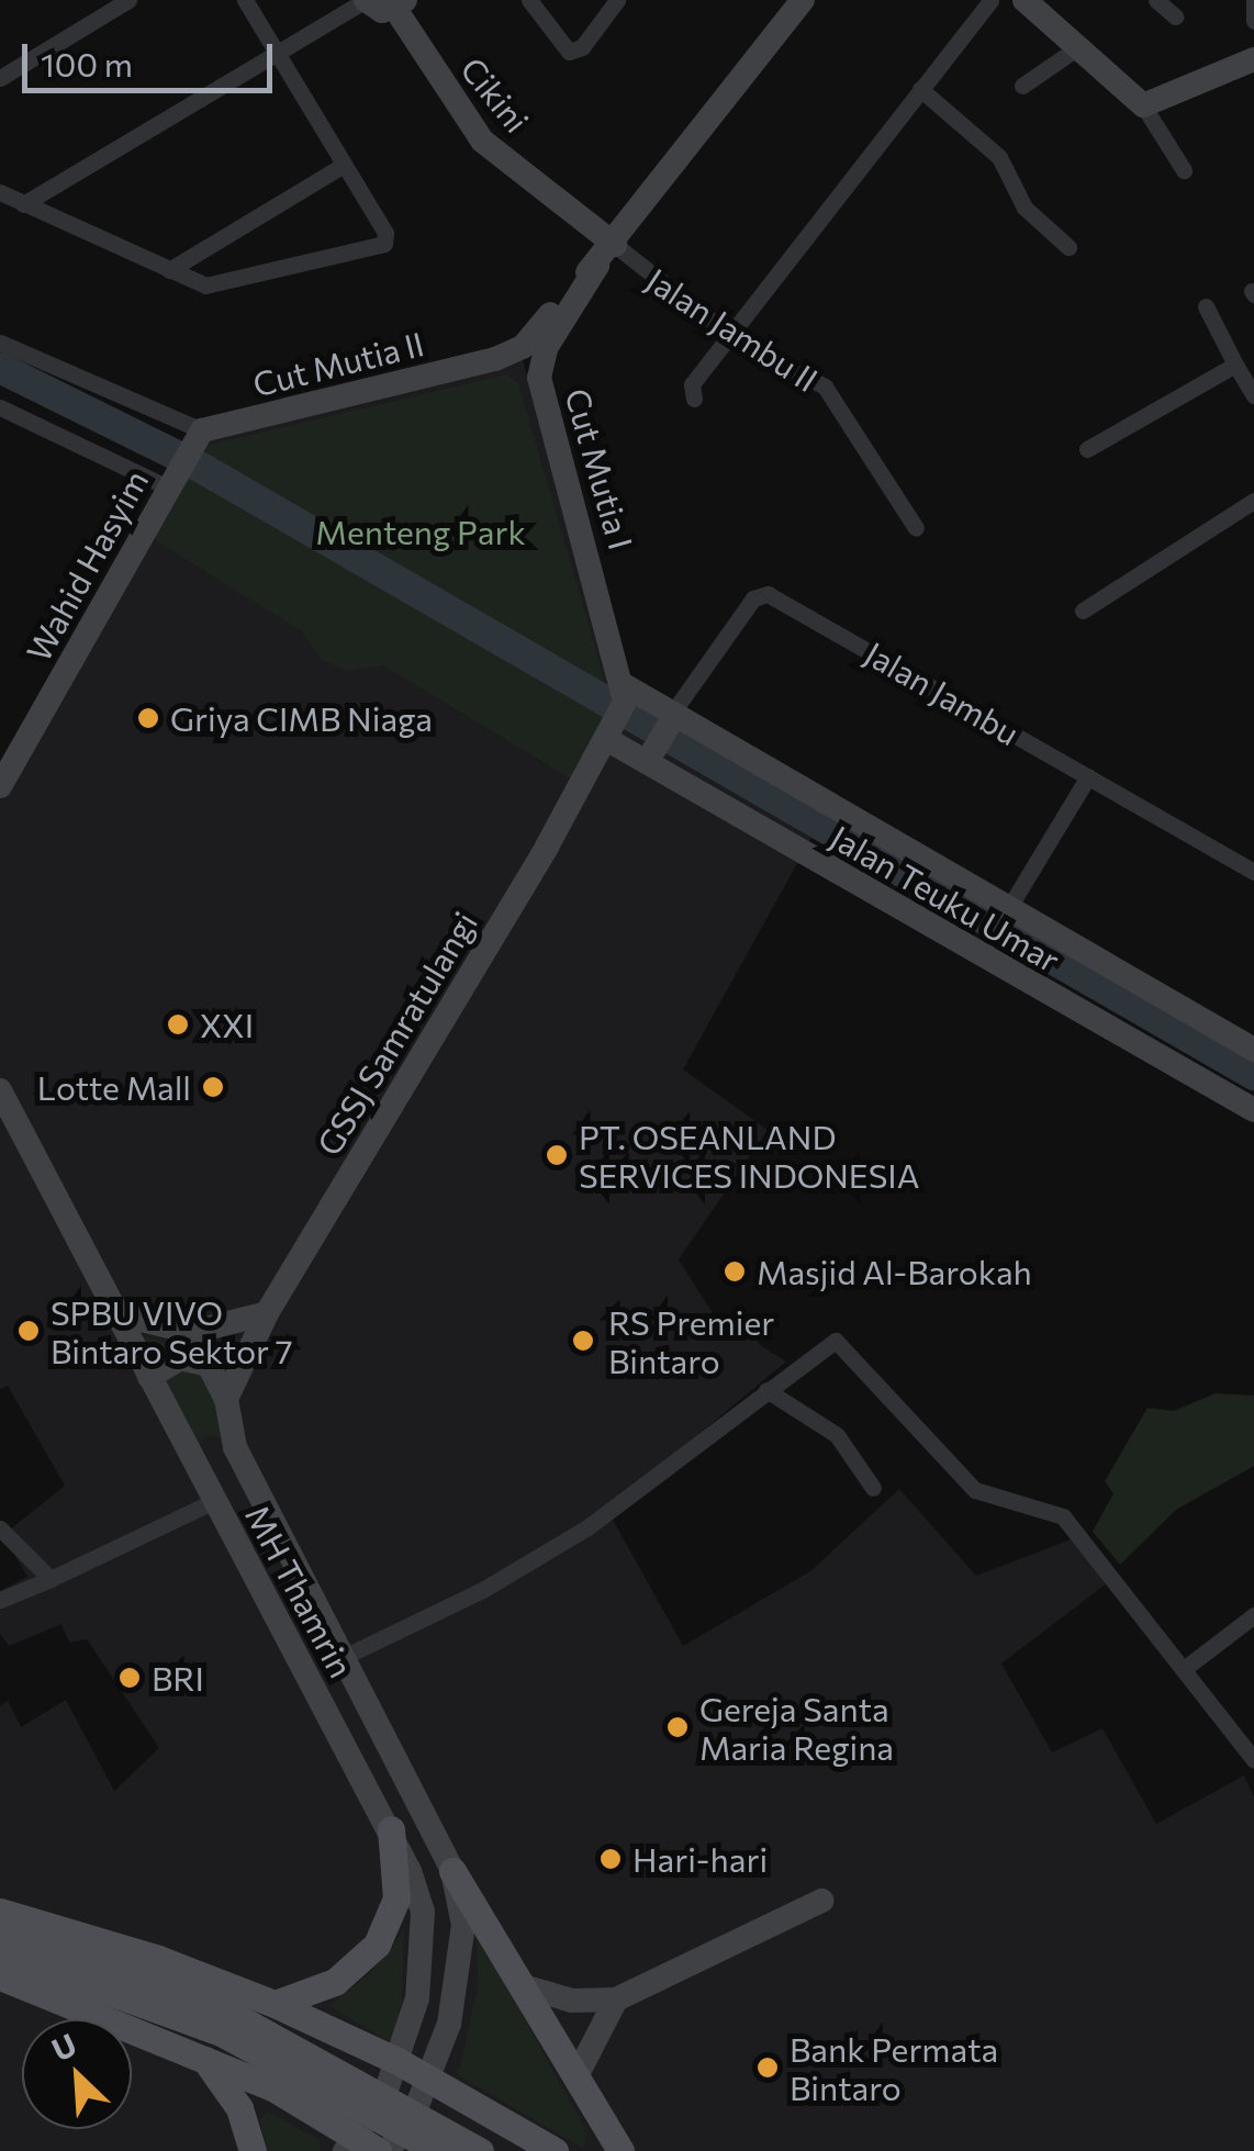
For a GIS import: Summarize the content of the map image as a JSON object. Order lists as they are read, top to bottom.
{
  "streets": {
    "main road": [
      "Cikini",
      "Cut Mutia II",
      "Cut Mutia I",
      "Wahid Hasyim",
      "Jalan Teuku Umar",
      "GSSJ Samratulangi",
      "MH Thamrin"
    ],
    "street": ["Jalan Jambu II", "Jalan Jambu"]
  },
  "crossings": [
    ["Cikini", "Jalan Jambu II"],
    ["Cut Mutia II", "Cut Mutia I"],
    ["Cut Mutia II", "Wahid Hasyim"],
    ["Cut Mutia I", "Jalan Teuku Umar"],
    ["Cut Mutia I", "GSSJ Samratulangi"],
    ["Jalan Jambu", "Jalan Teuku Umar"],
    ["Jalan Teuku Umar", "GSSJ Samratulangi"],
    ["GSSJ Samratulangi", "MH Thamrin"]
  ],
  "parks": ["Menteng Park"],
  "places": [
    "Griya CIMB Niaga",
    "XXI",
    "Lotte Mall",
    "PT. OSEANLAND SERVICES INDONESIA",
    "Masjid Al-Barokah",
    "SPBU VIVO Bintaro Sektor 7",
    "RS Premier Bintaro",
    "BRI",
    "Gereja Santa Maria Regina",
    "Hari-hari",
    "Bank Permata Bintaro"
  ],
  "scale_bar": "100 m",
  "north": "top left"
}
